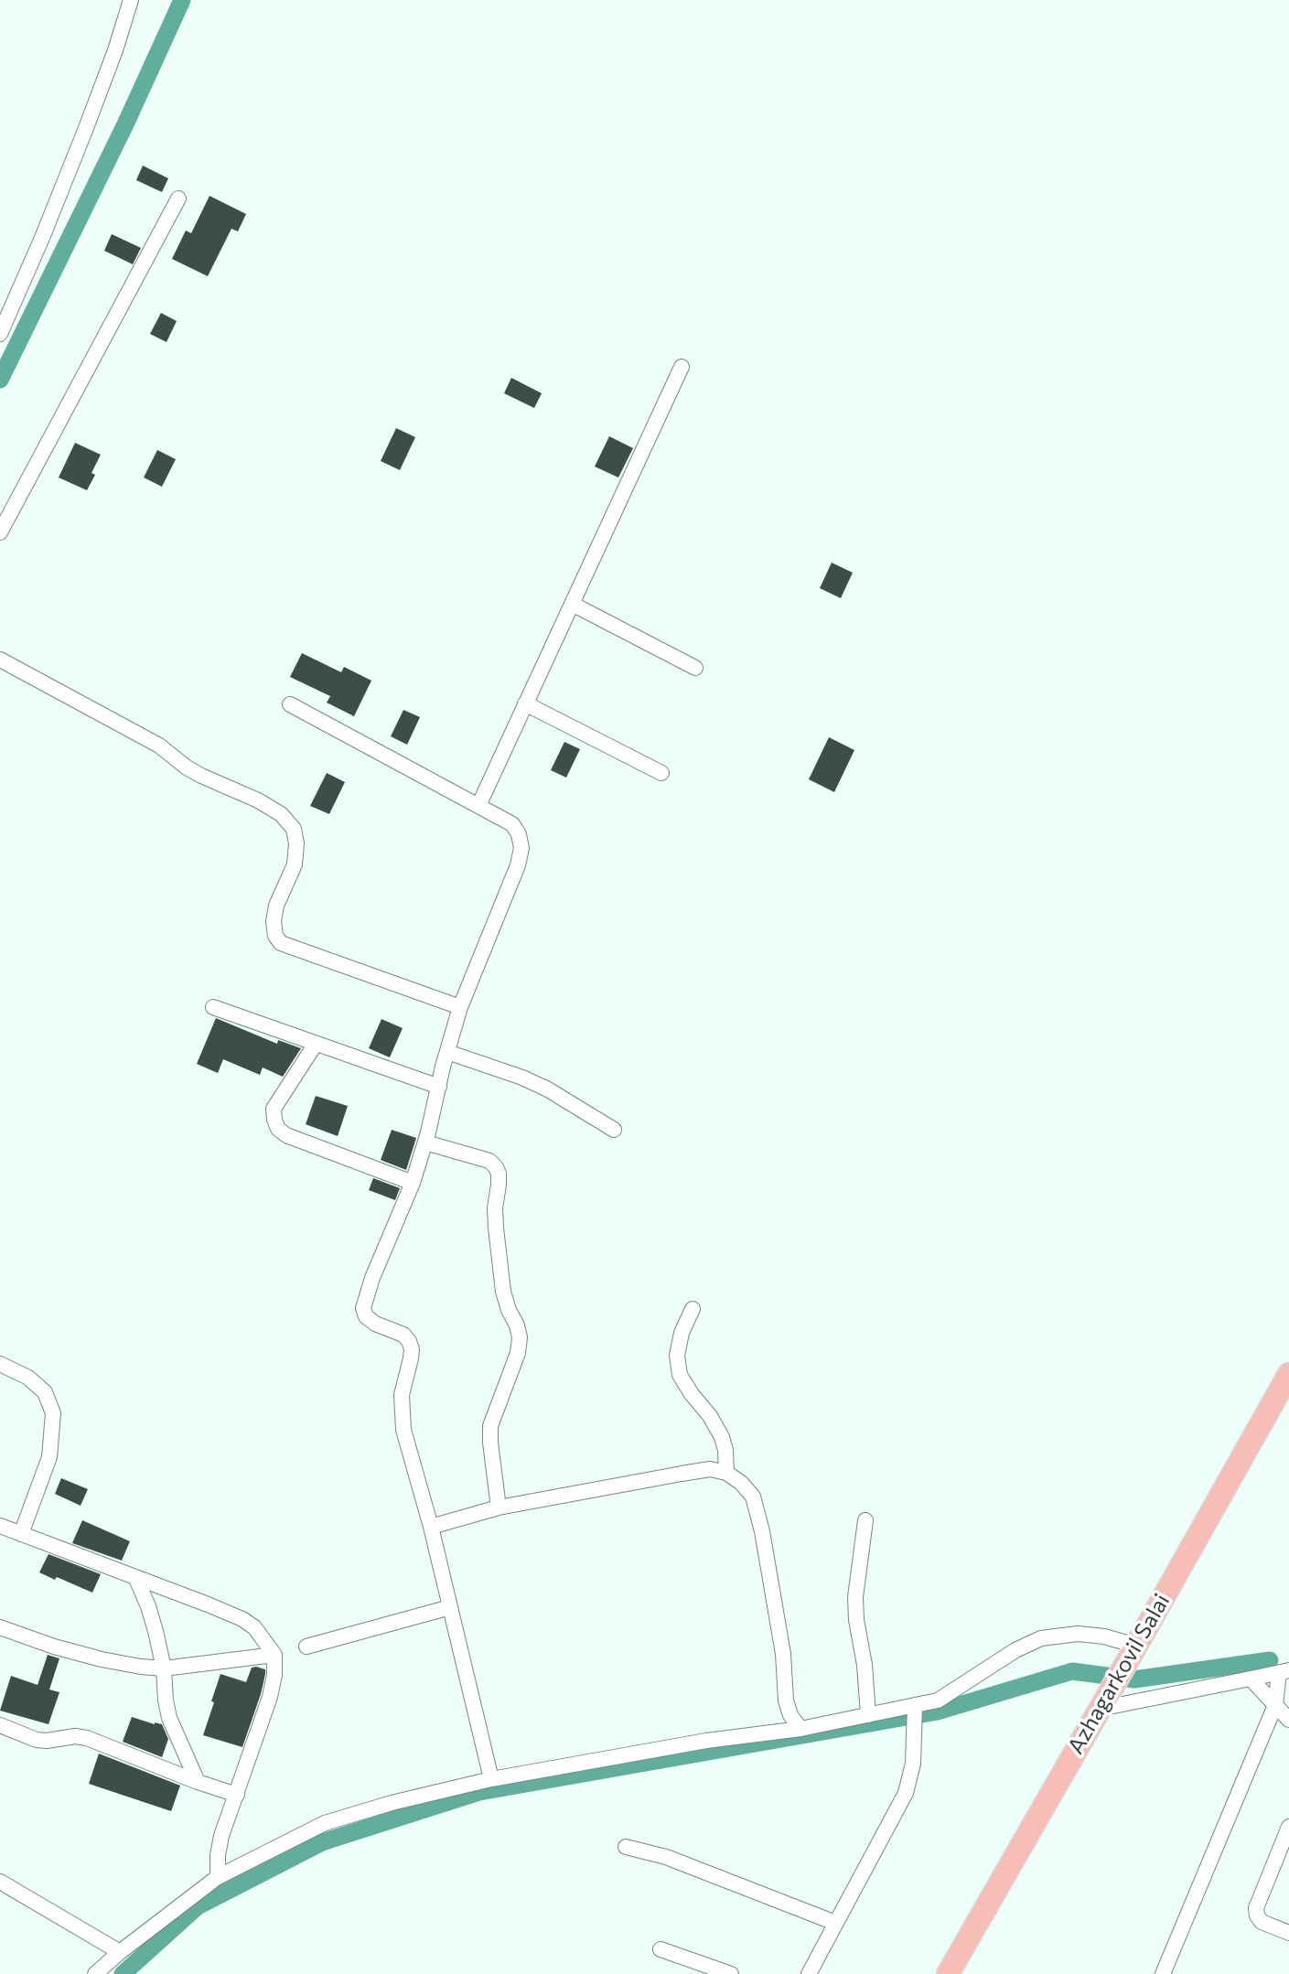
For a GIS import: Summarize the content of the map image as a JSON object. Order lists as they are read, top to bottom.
{
  "streets": {
    "main road": ["Azhagarkovil Salai"]
  }
}
